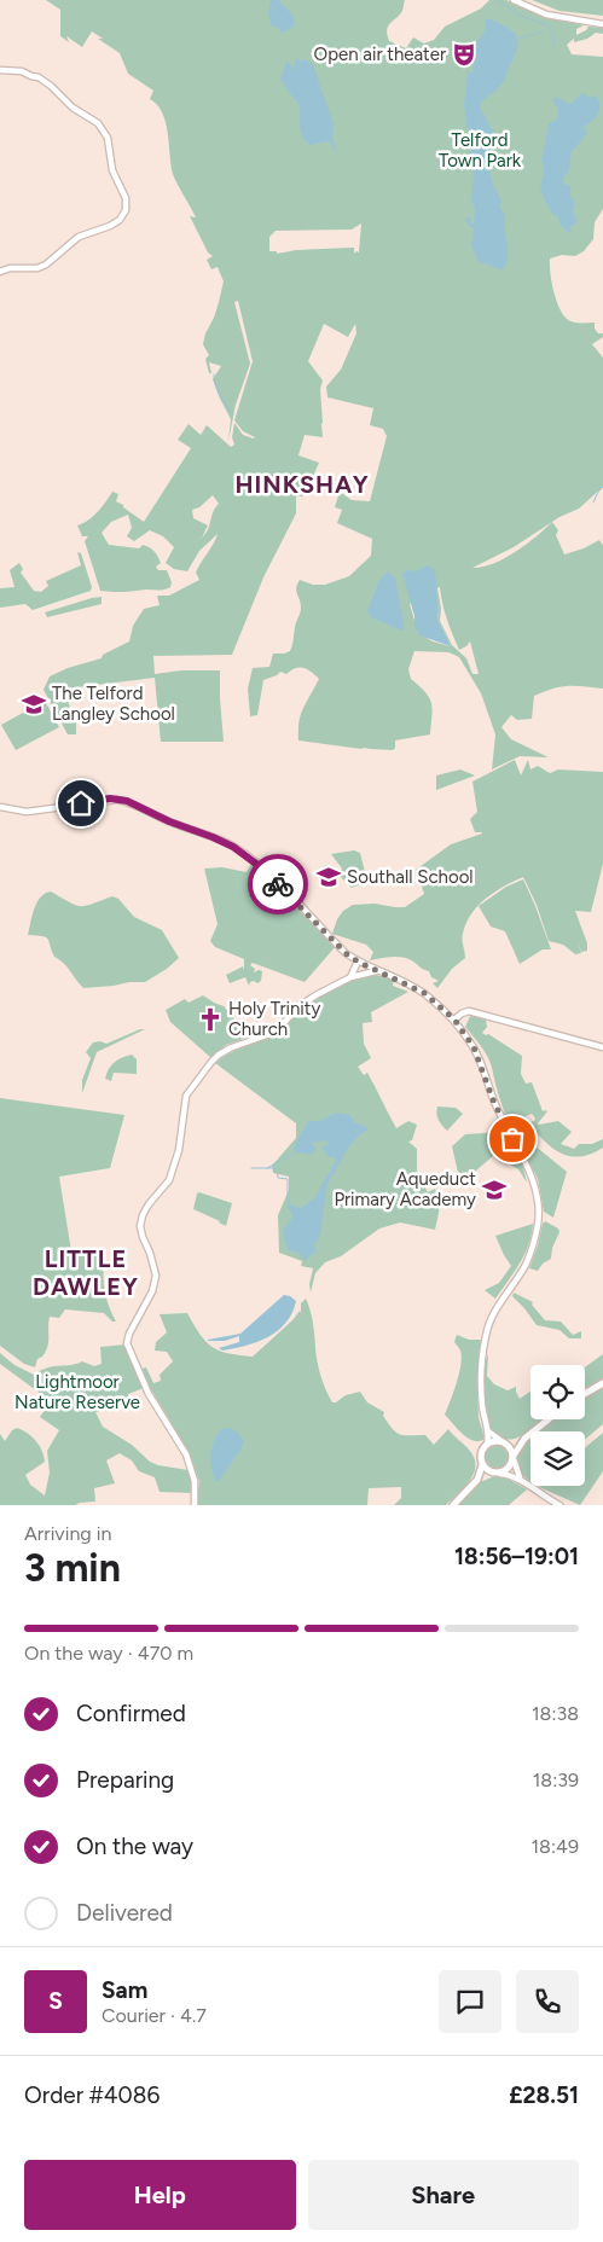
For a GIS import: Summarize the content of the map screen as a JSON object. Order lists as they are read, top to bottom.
{
  "districts": ["HINKSHAY", "LITTLE DAWLEY"],
  "parks": ["Telford Town Park", "Lightmoor Nature Reserve"],
  "places": {
    "theatre": ["Open air theater"],
    "school or university": ["The Telford Langley School", "Southall School", "Aqueduct Primary Academy"],
    "church": ["Holy Trinity Church"]
  },
  "page": {
    "heading": ["3 min", "Arriving in", "18:56–19:01"],
    "panel": [
      "Sam",
      "Courier · 4.7",
      "Order #4086",
      "£28.51"
    ],
    "bar": "On the way · 470 m",
    "list": [
      ["Confirmed", "18:38"],
      ["Preparing", "18:39"],
      ["On the way", "18:49"],
      "Delivered"
    ],
    "round": "S",
    "buttons": ["Help", "Share"]
  }
}
